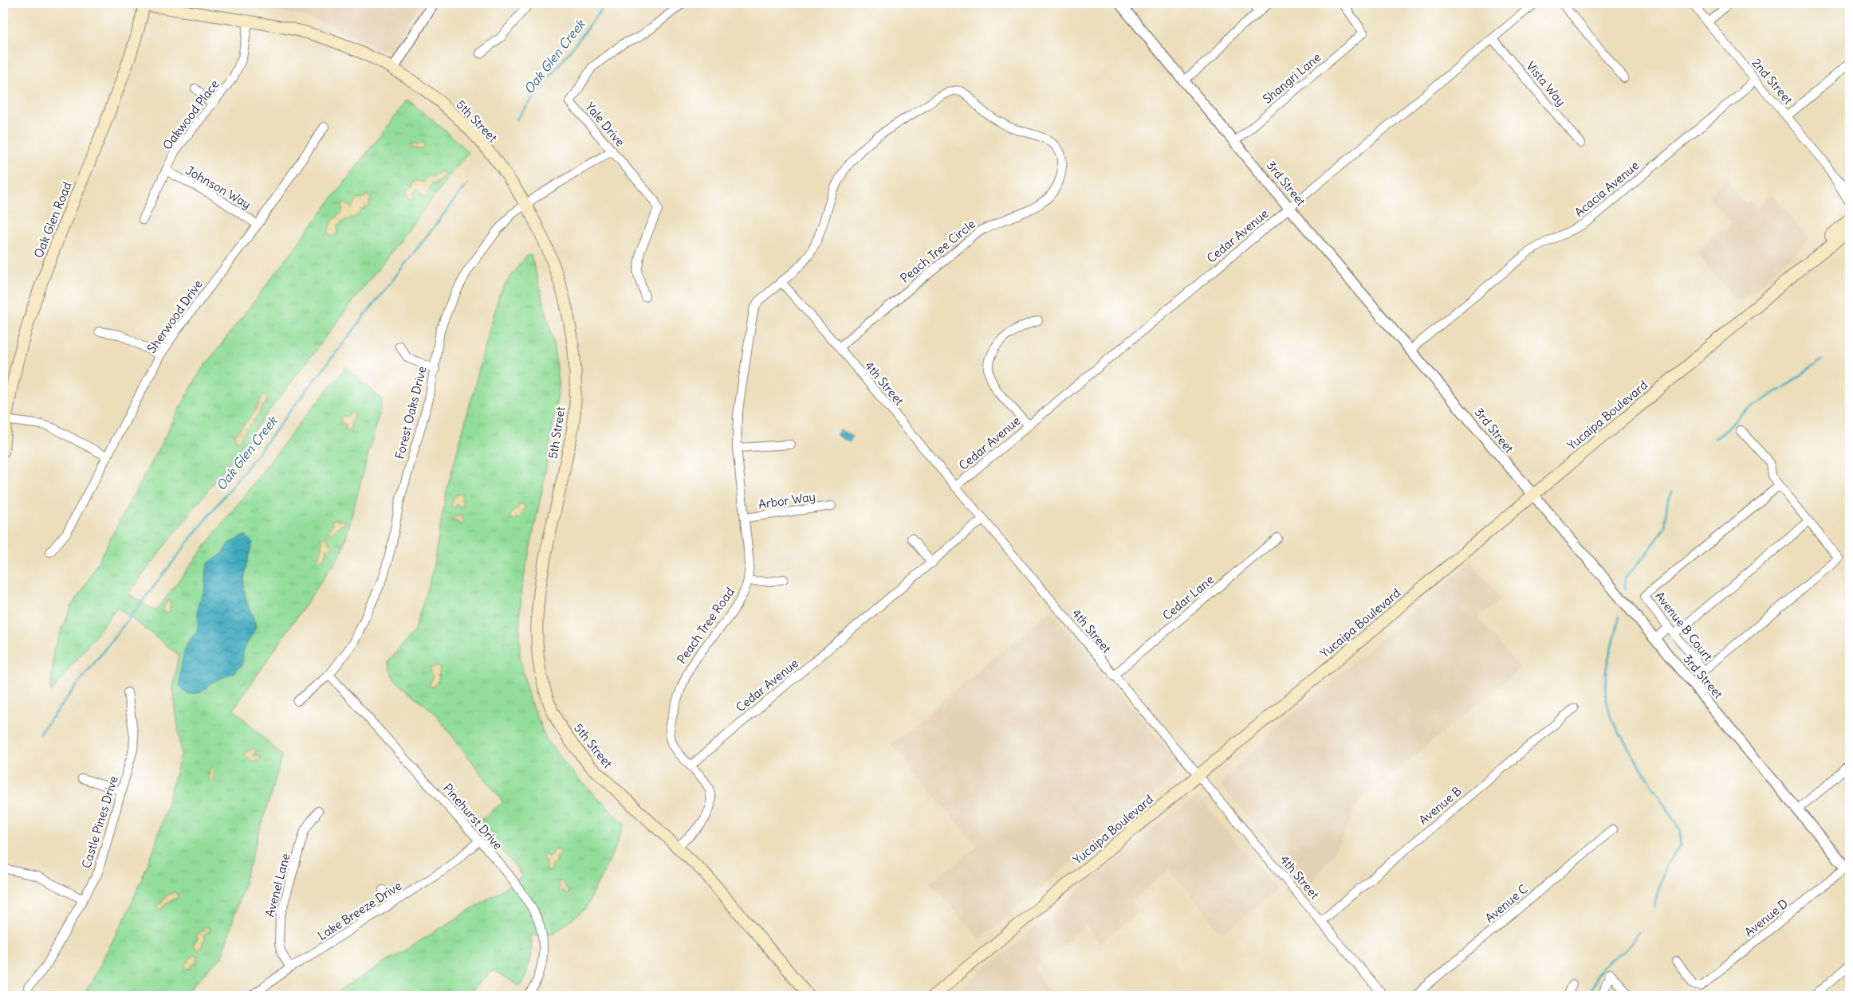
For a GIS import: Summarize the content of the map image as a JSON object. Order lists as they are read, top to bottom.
{
  "streets": {
    "main road": ["5th Street", "Oak Glen Road", "Yucaipa Boulevard"],
    "street": [
      "Shangri Lane",
      "2nd Street",
      "Vista Way",
      "Oakwood Place",
      "Yale Drive",
      "3rd Street",
      "Johnson Way",
      "Acacia Avenue",
      "Cedar Avenue",
      "Peach Tree Circle",
      "Sherwood Drive",
      "4th Street",
      "Forest Oaks Drive",
      "Arbor Way",
      "Cedar Lane",
      "Peach Tree Road",
      "Avenue B Court",
      "Avenue B",
      "Pinehurst Drive",
      "Castle Pines Drive",
      "Avenel Lane",
      "Avenue C",
      "Lake Breeze Drive",
      "Avenue D"
    ]
  },
  "crossings": [
    ["Shangri Lane", "3rd Street"],
    ["2nd Street", "Acacia Avenue"],
    ["Vista Way", "Cedar Avenue"],
    ["Oakwood Place", "5th Street"],
    ["Oakwood Place", "Johnson Way"],
    ["5th Street", "Oak Glen Road"],
    ["5th Street", "Forest Oaks Drive"],
    ["5th Street", "Peach Tree Road"],
    ["Yale Drive", "Forest Oaks Drive"],
    ["3rd Street", "Acacia Avenue"],
    ["3rd Street", "Cedar Avenue"],
    ["3rd Street", "Yucaipa Boulevard"],
    ["3rd Street", "Avenue D"],
    ["Johnson Way", "Sherwood Drive"],
    ["Cedar Avenue", "4th Street"],
    ["Cedar Avenue", "Peach Tree Road"],
    ["Peach Tree Circle", "4th Street"],
    ["Peach Tree Circle", "Peach Tree Road"],
    ["4th Street", "Yucaipa Boulevard"],
    ["4th Street", "Cedar Lane"],
    ["4th Street", "Peach Tree Road"],
    ["4th Street", "Avenue B"],
    ["Forest Oaks Drive", "Pinehurst Drive"],
    ["Arbor Way", "Peach Tree Road"],
    ["Pinehurst Drive", "Lake Breeze Drive"],
    ["Avenel Lane", "Lake Breeze Drive"]
  ],
  "water": ["Oak Glen Creek"]
}
